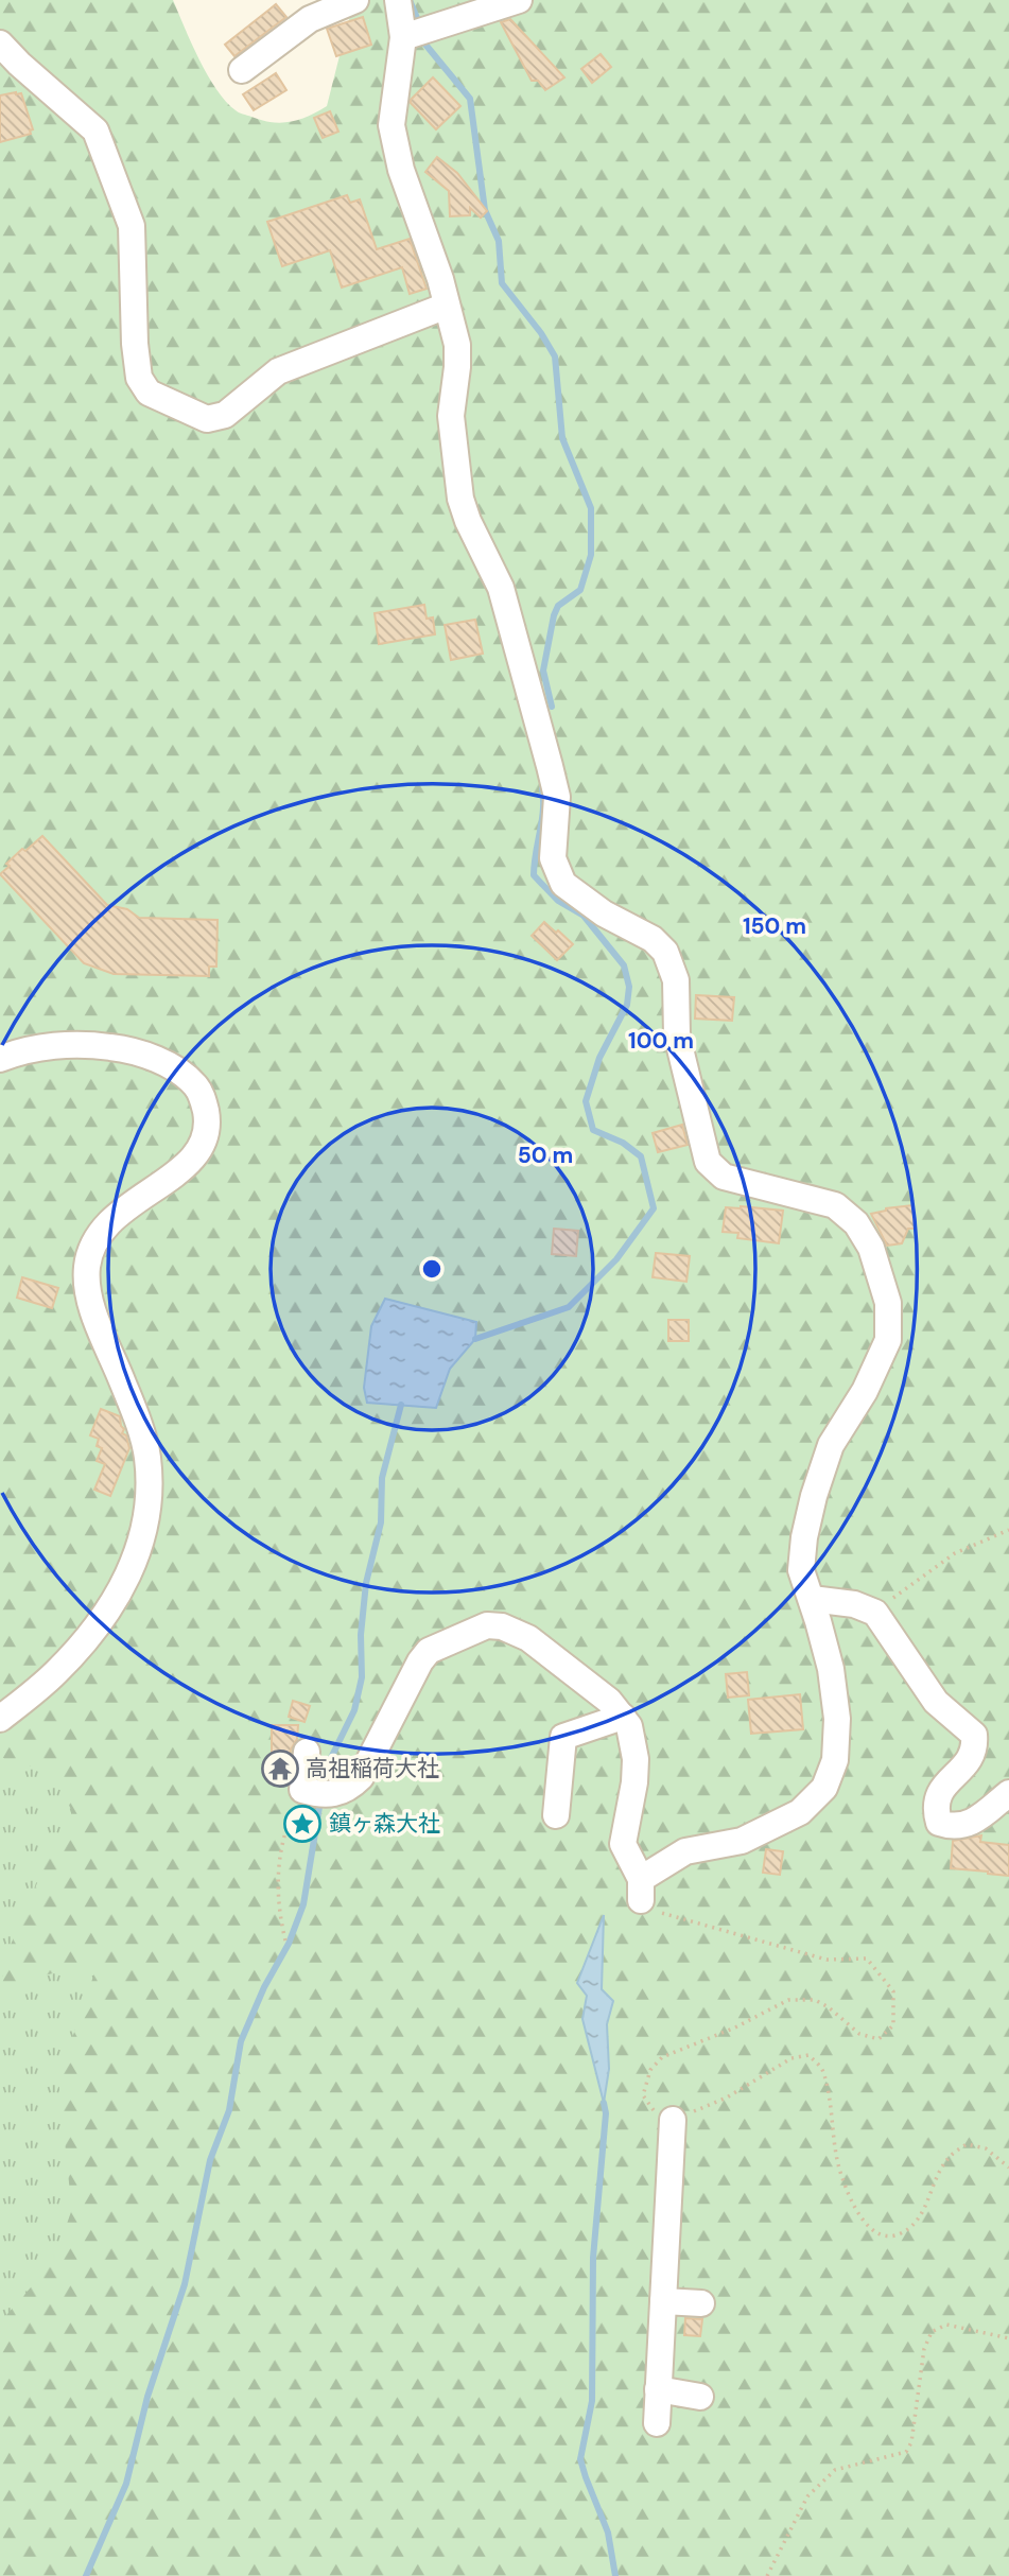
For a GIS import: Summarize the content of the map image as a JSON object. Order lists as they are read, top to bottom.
{
  "places": {
    "temple": ["高祖稲荷大社"],
    "place": ["鎮ヶ森大社"]
  },
  "rings": ["150 m", "100 m", "50 m"]
}
